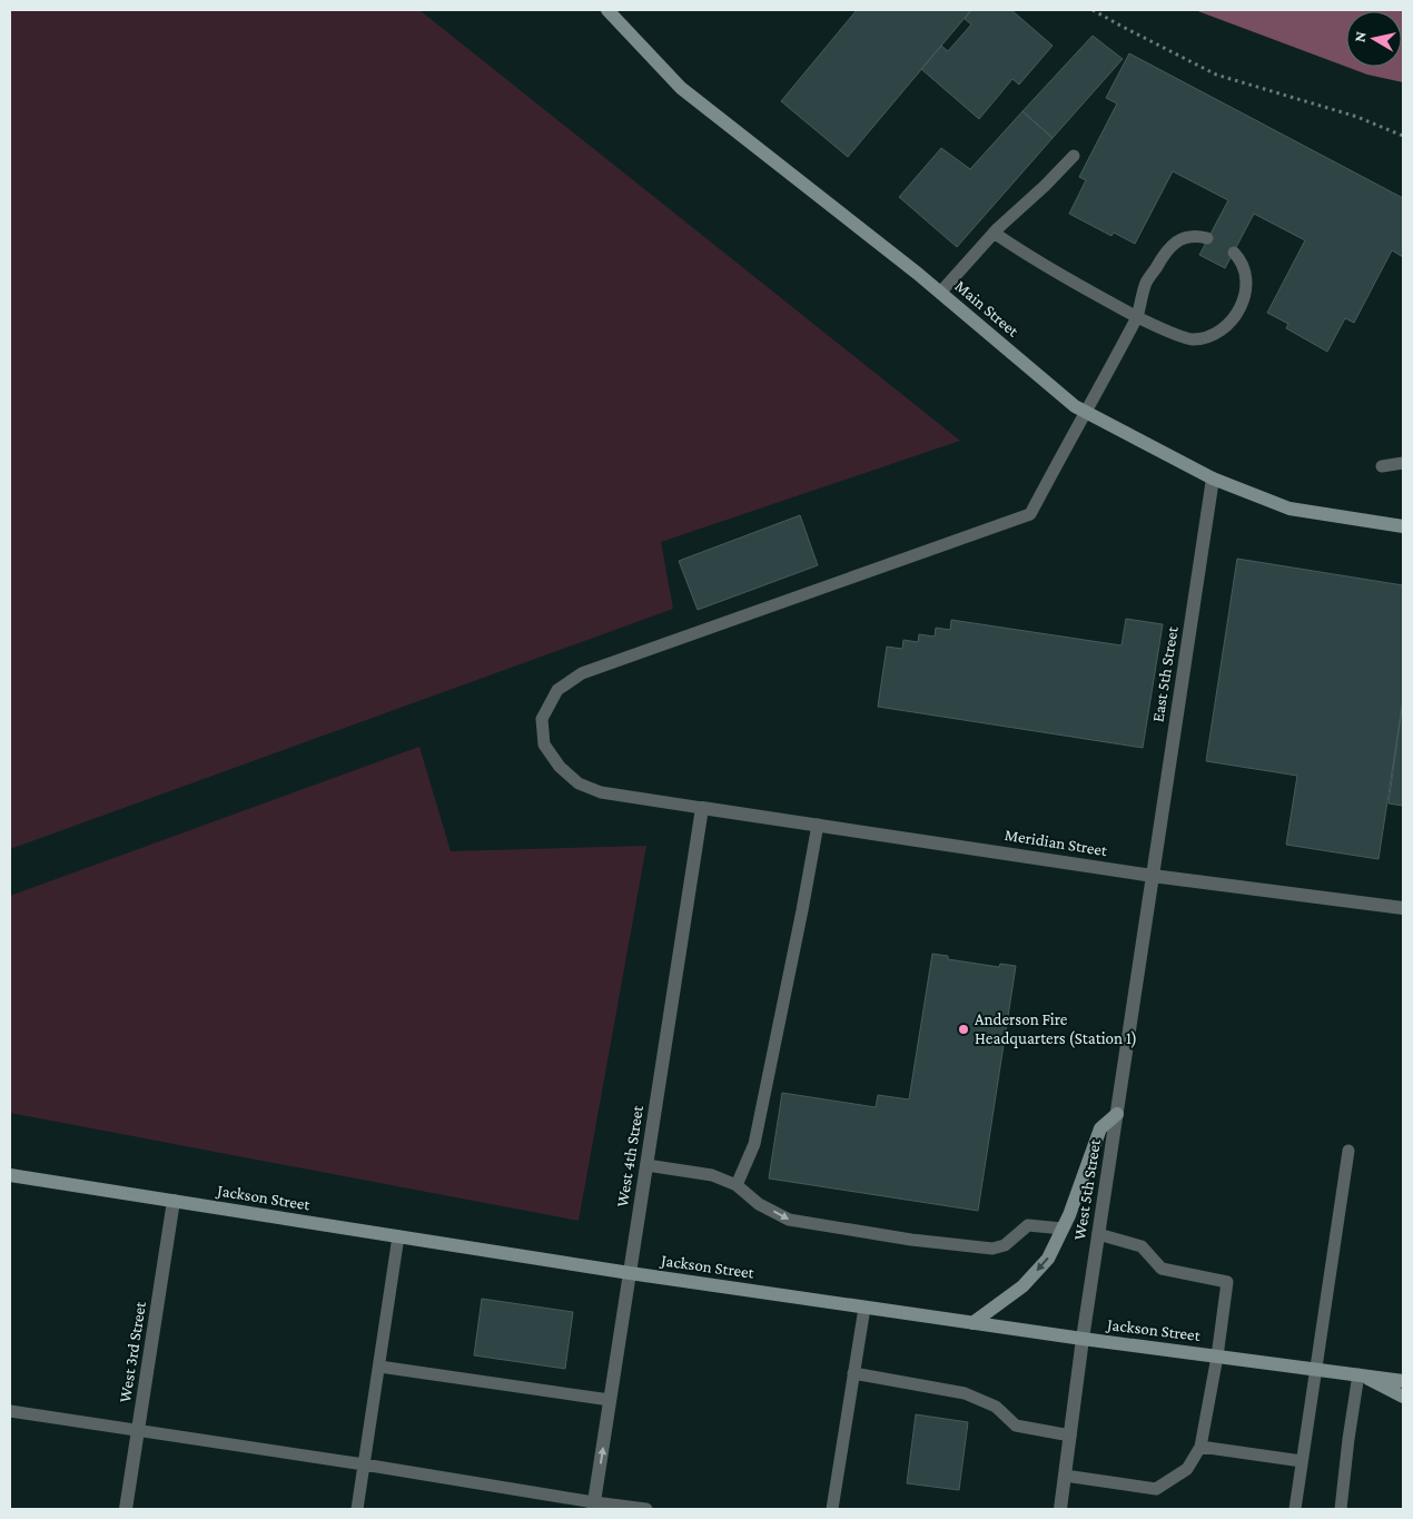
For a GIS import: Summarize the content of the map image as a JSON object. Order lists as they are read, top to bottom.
{
  "streets": {
    "main road": ["Main Street", "Jackson Street"],
    "street": [
      "East 5th Street",
      "Meridian Street",
      "West 4th Street",
      "West 5th Street",
      "West 3rd Street"
    ]
  },
  "crossings": [
    ["Main Street", "East 5th Street"],
    ["East 5th Street", "Meridian Street"],
    ["East 5th Street", "West 5th Street"],
    ["Meridian Street", "West 4th Street"],
    ["Meridian Street", "West 5th Street"],
    ["West 4th Street", "Jackson Street"],
    ["West 5th Street", "Jackson Street"],
    ["Jackson Street", "West 3rd Street"]
  ],
  "places": ["Anderson Fire Headquarters (Station 1)"],
  "north": "left"
}
